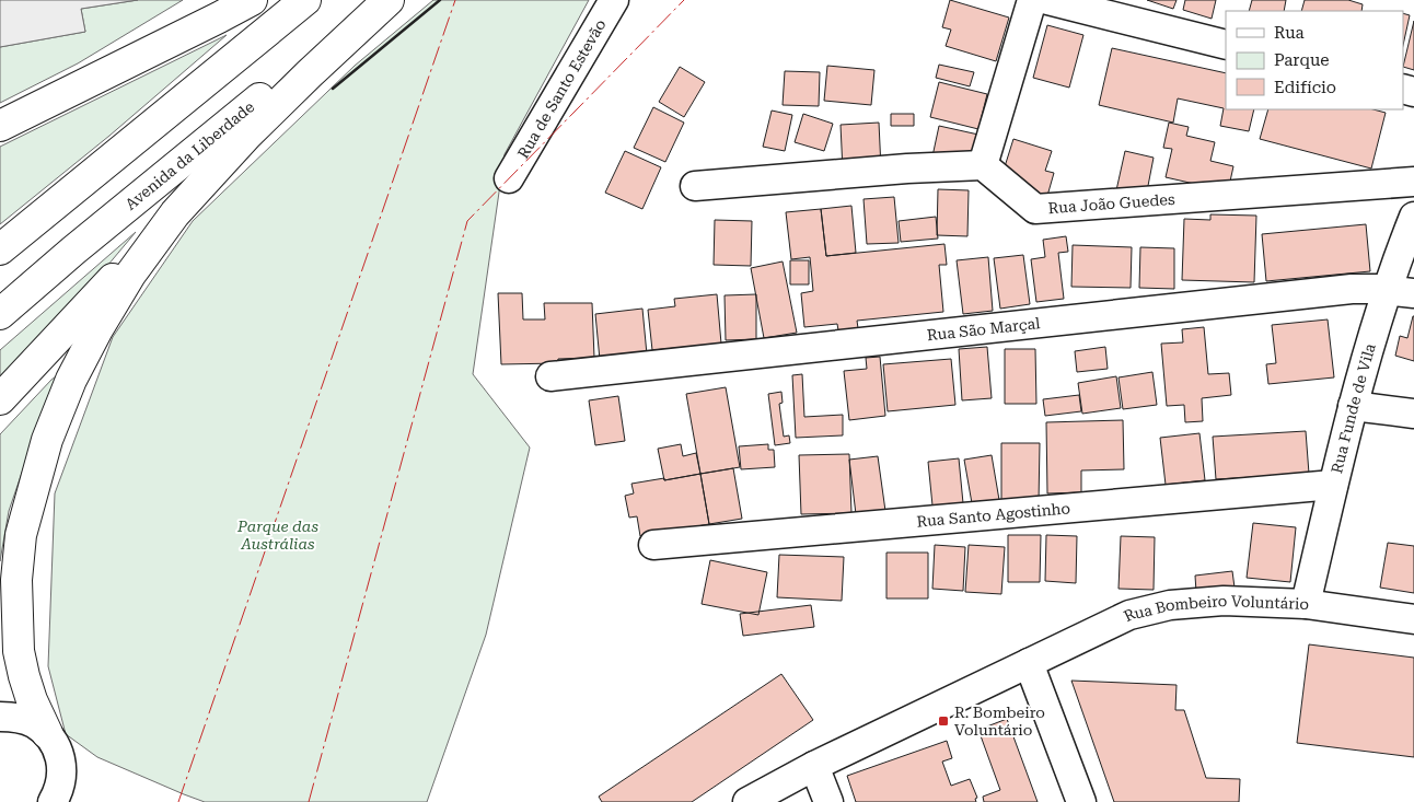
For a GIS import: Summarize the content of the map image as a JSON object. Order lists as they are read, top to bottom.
{
  "streets": {
    "highway": ["Avenida da Liberdade"],
    "street": [
      "Rua de Santo Estevão",
      "Rua João Guedes",
      "Rua São Marçal",
      "Rua Funde de Vila",
      "Rua Santo Agostinho",
      "Rua Bombeiro Voluntário"
    ]
  },
  "crossings": [
    ["Rua São Marçal", "Rua Funde de Vila"],
    ["Rua Funde de Vila", "Rua Santo Agostinho"],
    ["Rua Funde de Vila", "Rua Bombeiro Voluntário"]
  ],
  "parks": ["Parque das Austrálias"],
  "places": {
    "transit": ["R. Bombeiro Voluntário"]
  },
  "legend": ["Rua", "Parque", "Edifício"]
}
